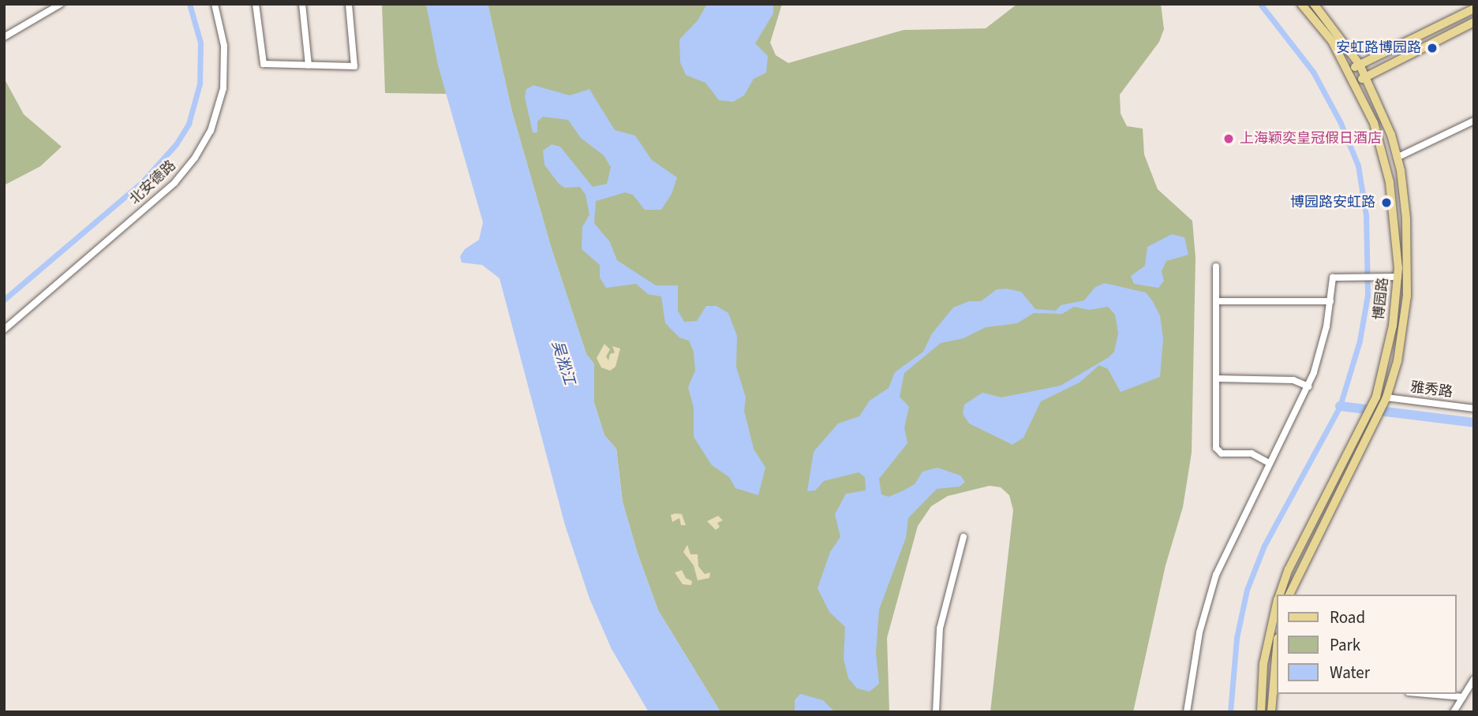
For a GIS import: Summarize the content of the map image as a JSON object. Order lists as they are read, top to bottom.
{
  "streets": {
    "main road": ["博园路"],
    "street": ["北安德路", "雅秀路"]
  },
  "crossings": [
    ["博园路", "雅秀路"]
  ],
  "water": ["吴淞江"],
  "places": ["安虹路博园路", "上海颖奕皇冠假日酒店", "博园路安虹路"],
  "legend": ["Road", "Park", "Water"]
}
